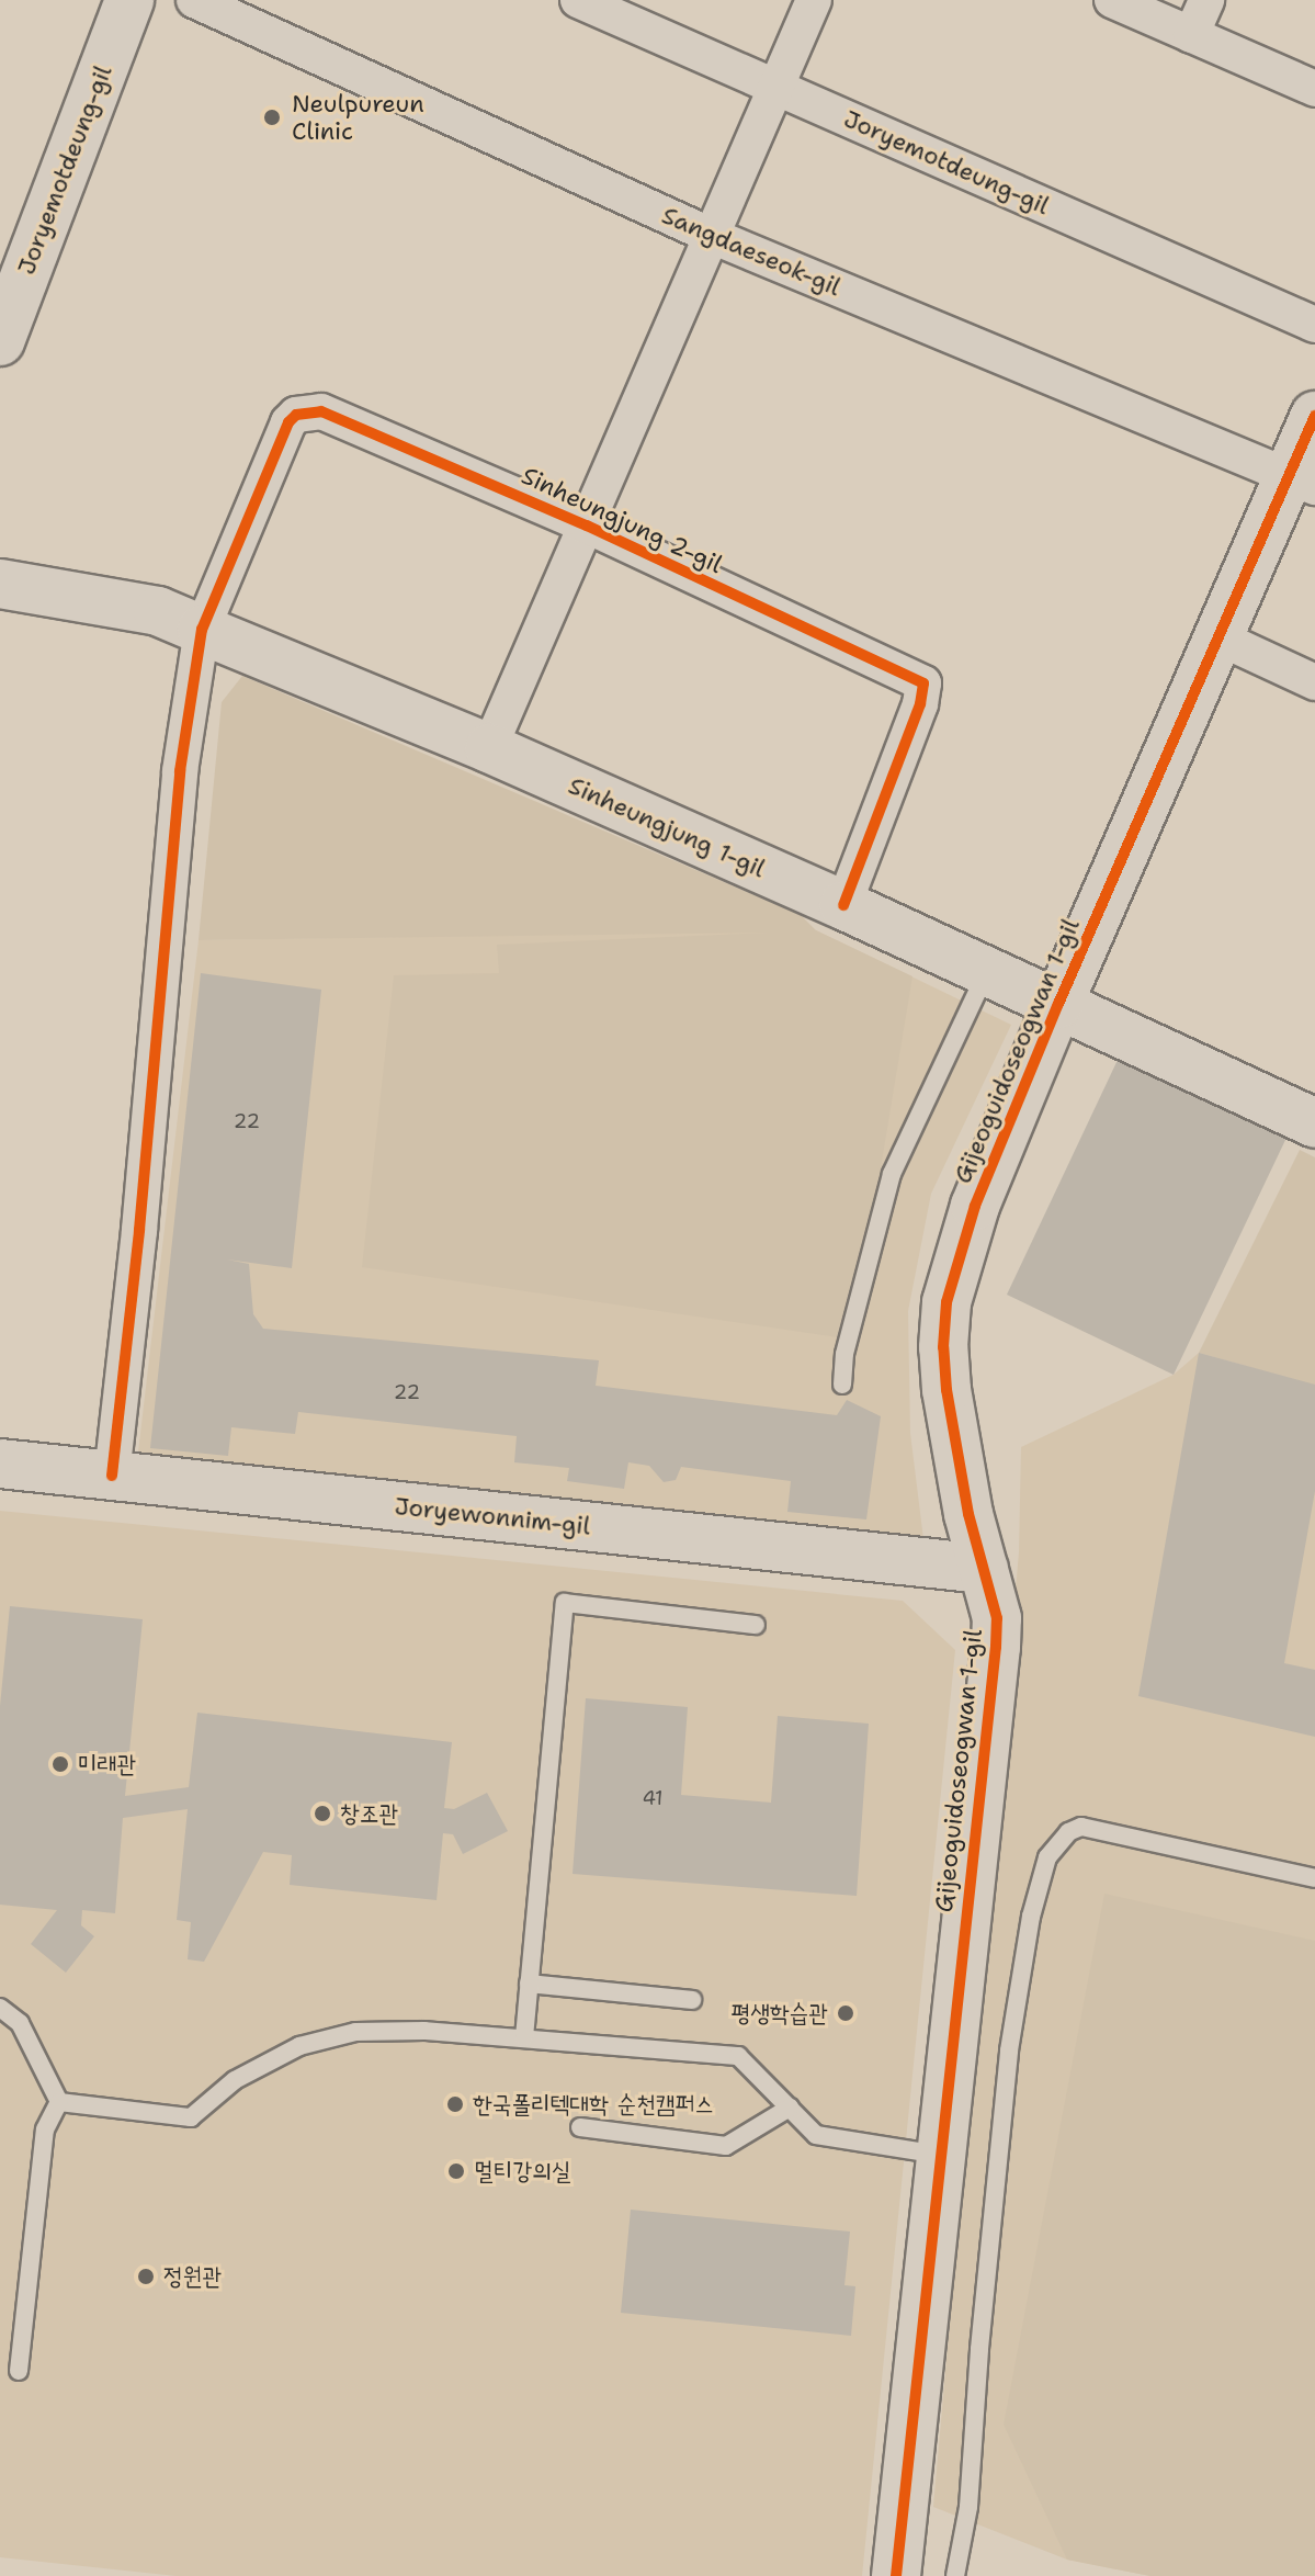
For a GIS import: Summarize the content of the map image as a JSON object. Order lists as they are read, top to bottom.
{
  "streets": {
    "street": [
      "Joryemotdeung-gil",
      "Sangdaeseok-gil",
      "Sinheungjung 2-gil",
      "Sinheungjung 1-gil",
      "Gijeoguidoseogwan 1-gil",
      "Joryewonnim-gil"
    ]
  },
  "crossings": [
    ["Sangdaeseok-gil", "Gijeoguidoseogwan 1-gil"],
    ["Sinheungjung 2-gil", "Sinheungjung 1-gil"],
    ["Sinheungjung 1-gil", "Gijeoguidoseogwan 1-gil"],
    ["Gijeoguidoseogwan 1-gil", "Joryewonnim-gil"]
  ],
  "places": [
    "Neulpureun Clinic",
    "미래관",
    "창조관",
    "평생학습관",
    "한국폴리텍대학 순천캠퍼스",
    "멀티강의실",
    "정원관"
  ],
  "house_numbers": ["22", "22", "41"]
}
